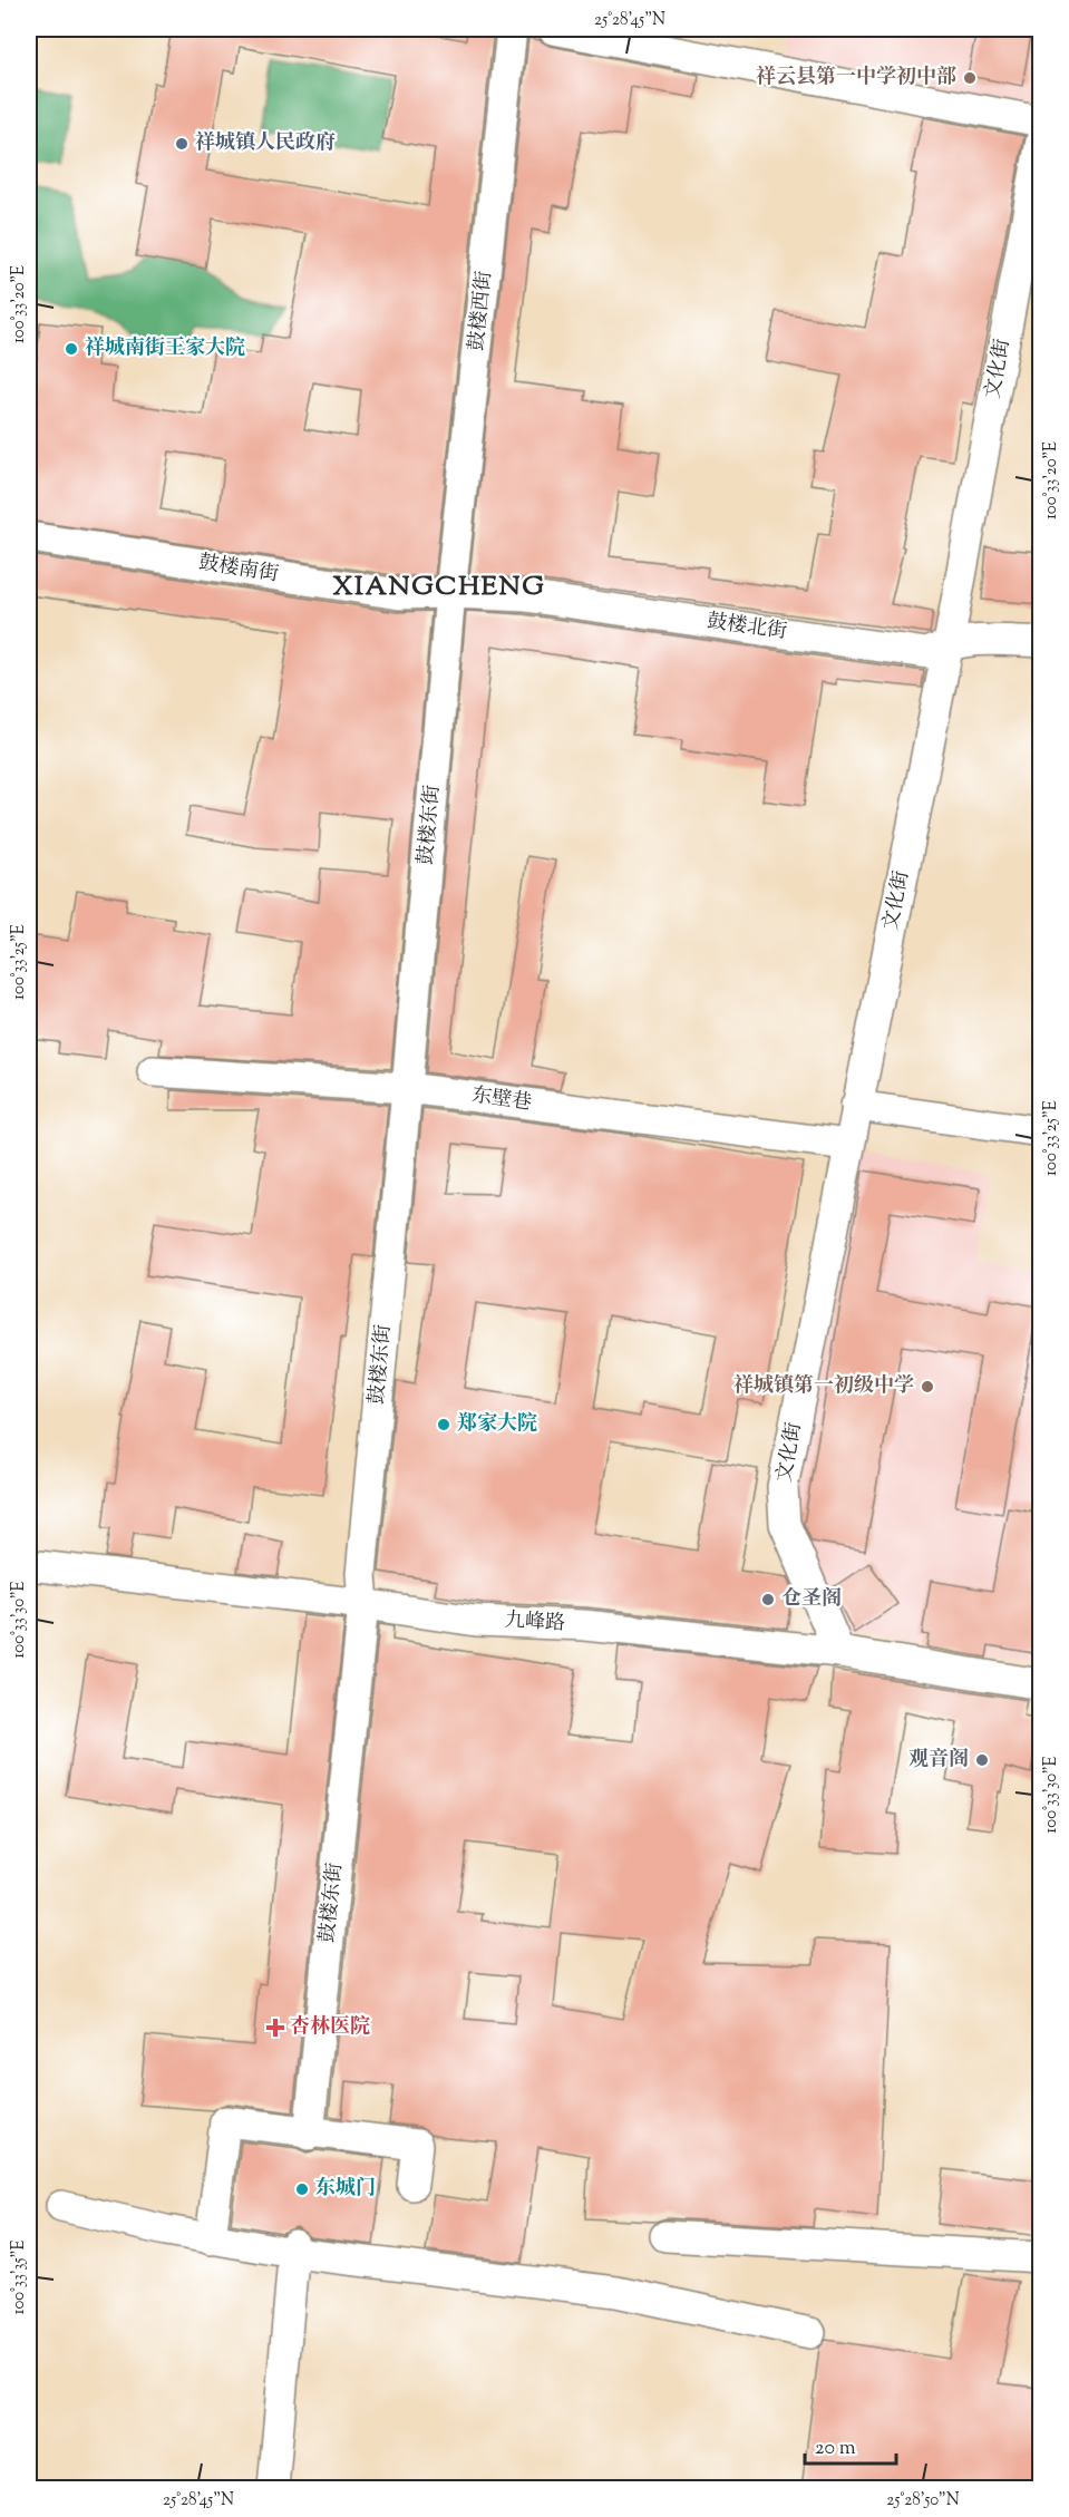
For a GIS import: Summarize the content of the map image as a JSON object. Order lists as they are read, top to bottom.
{
  "streets": {
    "street": [
      "鼓楼西街",
      "文化街",
      "鼓楼南街",
      "鼓楼北街",
      "鼓楼东街",
      "东壁巷",
      "九峰路"
    ]
  },
  "crossings": [
    ["鼓楼西街", "鼓楼南街"],
    ["鼓楼西街", "鼓楼北街"],
    ["鼓楼西街", "鼓楼东街"],
    ["文化街", "鼓楼北街"],
    ["文化街", "东壁巷"],
    ["文化街", "九峰路"],
    ["鼓楼南街", "鼓楼北街"],
    ["鼓楼南街", "鼓楼东街"],
    ["鼓楼北街", "鼓楼东街"],
    ["鼓楼东街", "东壁巷"],
    ["鼓楼东街", "九峰路"]
  ],
  "districts": ["XIANGCHENG"],
  "places": {
    "other": [
      "祥云县第一中学初中部",
      "祥城镇人民政府",
      "祥城南街王家大院",
      "祥城镇第一初级中学",
      "郑家大院",
      "仓圣阁",
      "观音阁",
      "东城门"
    ],
    "health": ["杏林医院"]
  },
  "scale_bar": "20 m",
  "coordinates": [
    "25°28'45\"N",
    "100°33'20\"E",
    "100°33'25\"E",
    "100°33'30\"E",
    "100°33'35\"E",
    "25°28'50\"N"
  ]
}
